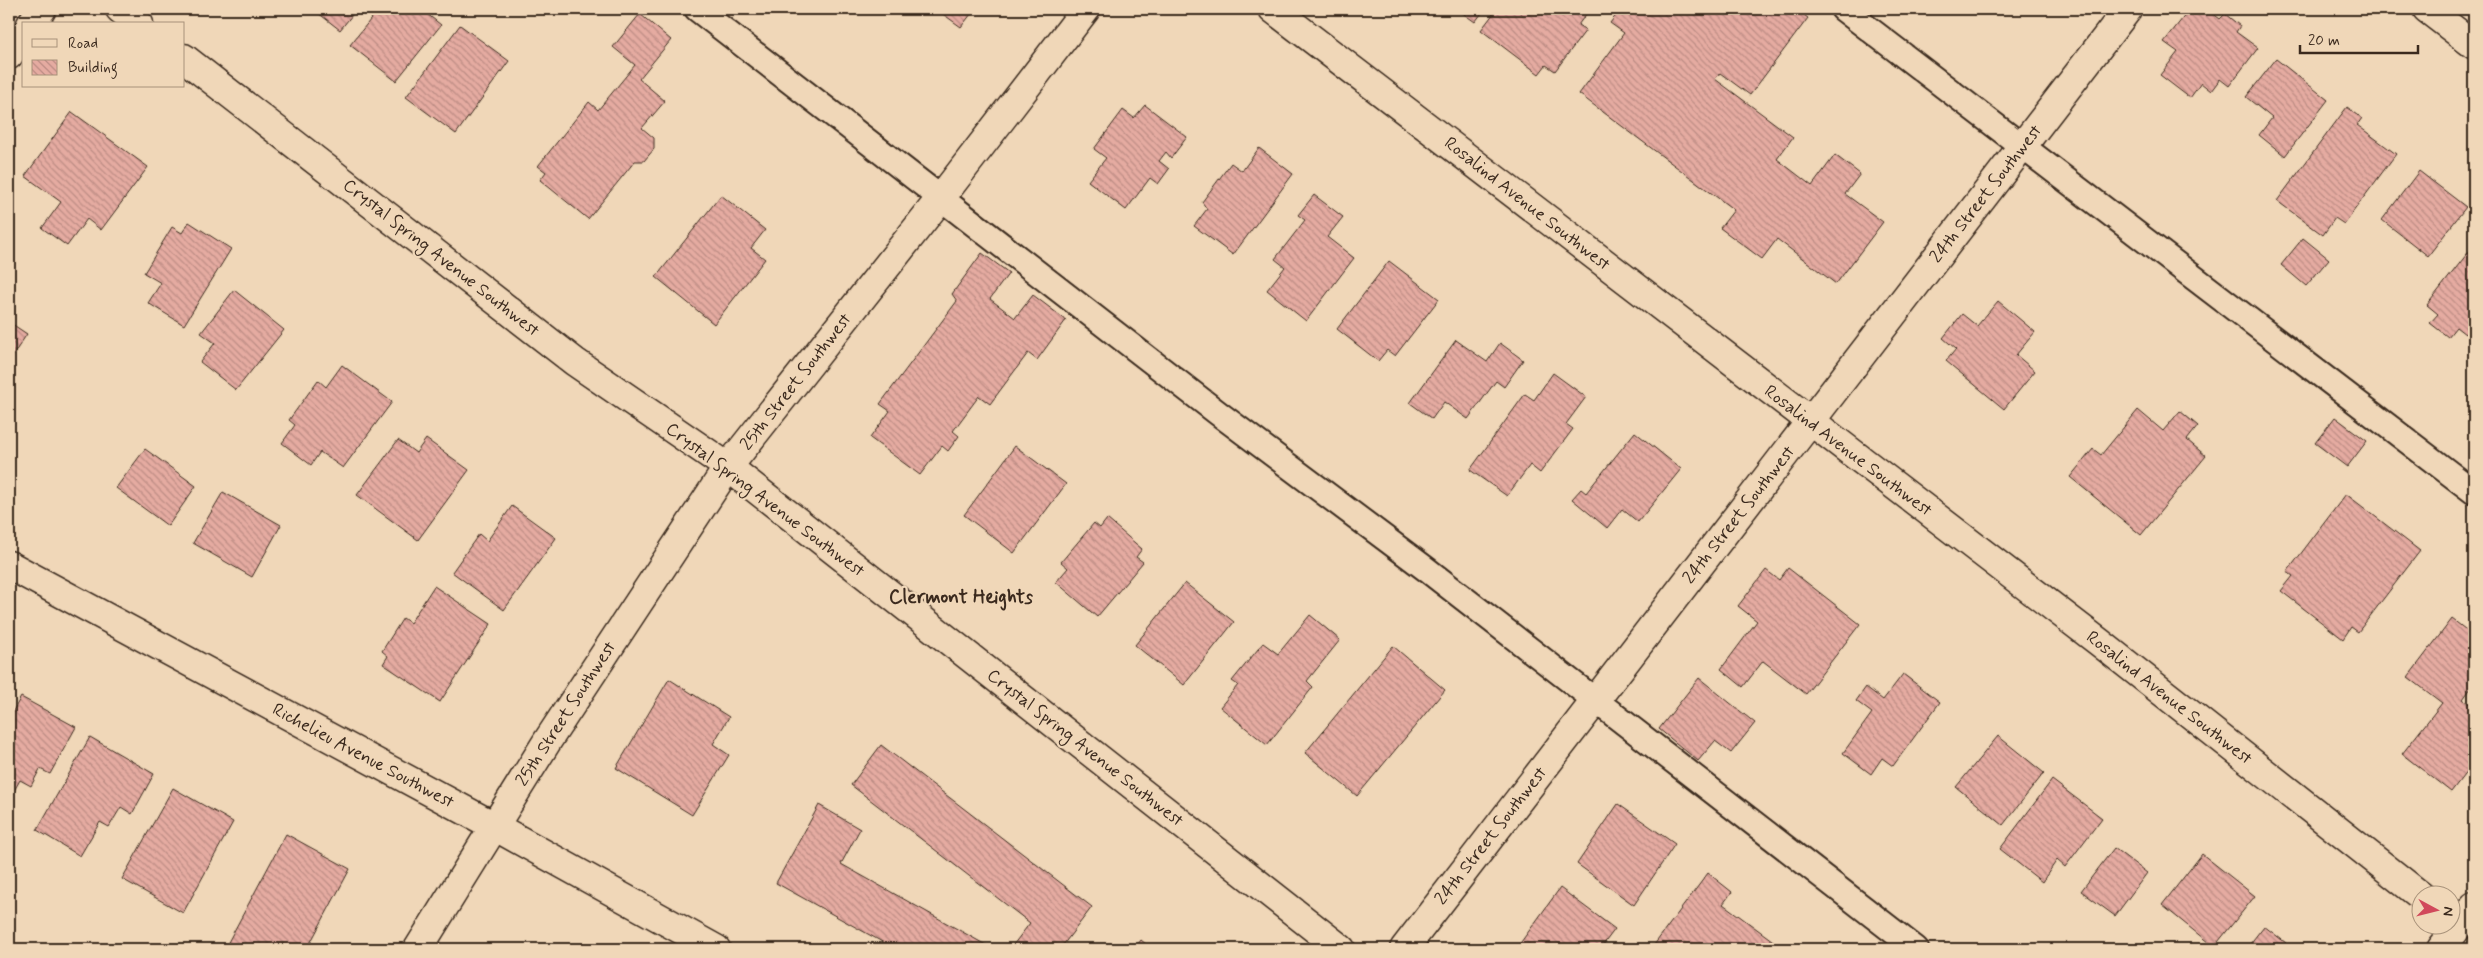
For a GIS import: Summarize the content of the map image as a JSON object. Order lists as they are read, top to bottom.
{
  "streets": {
    "street": [
      "24th Street Southwest",
      "Rosalind Avenue Southwest",
      "Crystal Spring Avenue Southwest",
      "25th Street Southwest",
      "Richelieu Avenue Southwest"
    ]
  },
  "crossings": [
    ["24th Street Southwest", "Rosalind Avenue Southwest"],
    ["Crystal Spring Avenue Southwest", "25th Street Southwest"],
    ["25th Street Southwest", "Richelieu Avenue Southwest"]
  ],
  "districts": ["Clermont Heights"],
  "legend": ["Road", "Building"],
  "scale_bar": "20 m",
  "north": "right"
}
